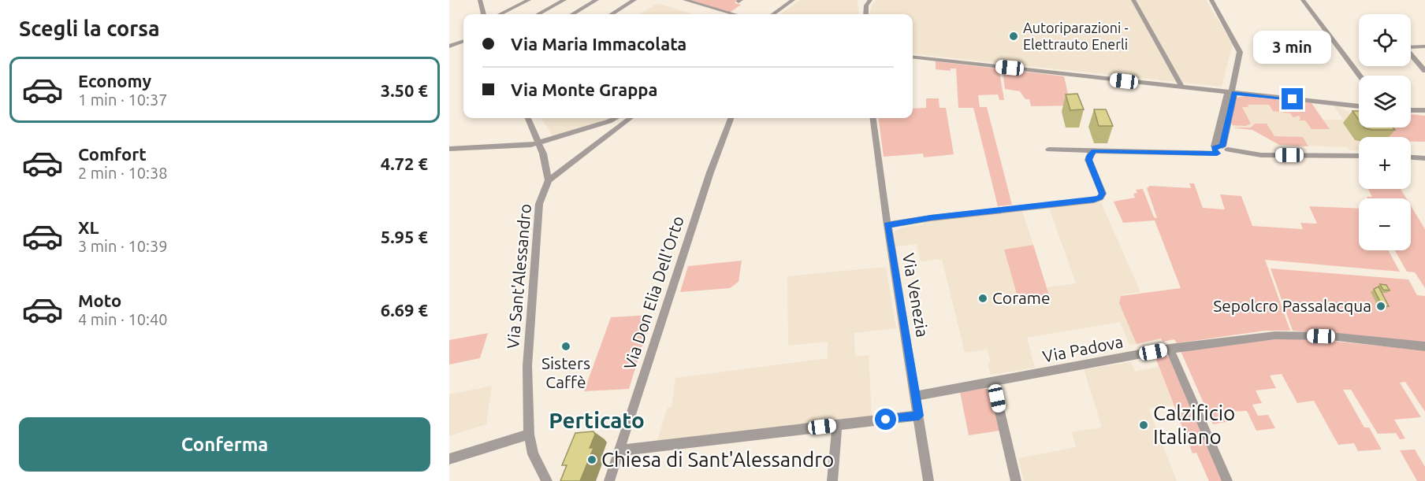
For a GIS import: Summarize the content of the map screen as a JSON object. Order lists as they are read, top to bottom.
{
  "streets": {
    "street": [
      "Via Sant'Alessandro",
      "Via Don Elia Dell'Orto",
      "Via Venezia",
      "Via Padova"
    ]
  },
  "crossings": [
    ["Via Venezia", "Via Padova"]
  ],
  "districts": ["Perticato"],
  "places": [
    "Autoriparazioni - Elettrauto Enerli",
    "Corame",
    "Sepolcro Passalacqua",
    "Sisters Caffè",
    "Calzificio Italiano",
    "Chiesa di Sant'Alessandro"
  ],
  "page": {
    "heading": "Scegli la corsa",
    "map_buttons": ["+", "−"],
    "banner": ["Via Maria Immacolata", "Via Monte Grappa"],
    "bubble": "3 min",
    "list": [
      {
        "name": "Economy",
        "note": "1 min · 10:37",
        "value": "3.50 €"
      },
      {
        "name": "Comfort",
        "note": "2 min · 10:38",
        "value": "4.72 €"
      },
      {
        "name": "XL",
        "note": "3 min · 10:39",
        "value": "5.95 €"
      },
      {
        "name": "Moto",
        "note": "4 min · 10:40",
        "value": "6.69 €"
      }
    ],
    "buttons": "Conferma"
  }
}
